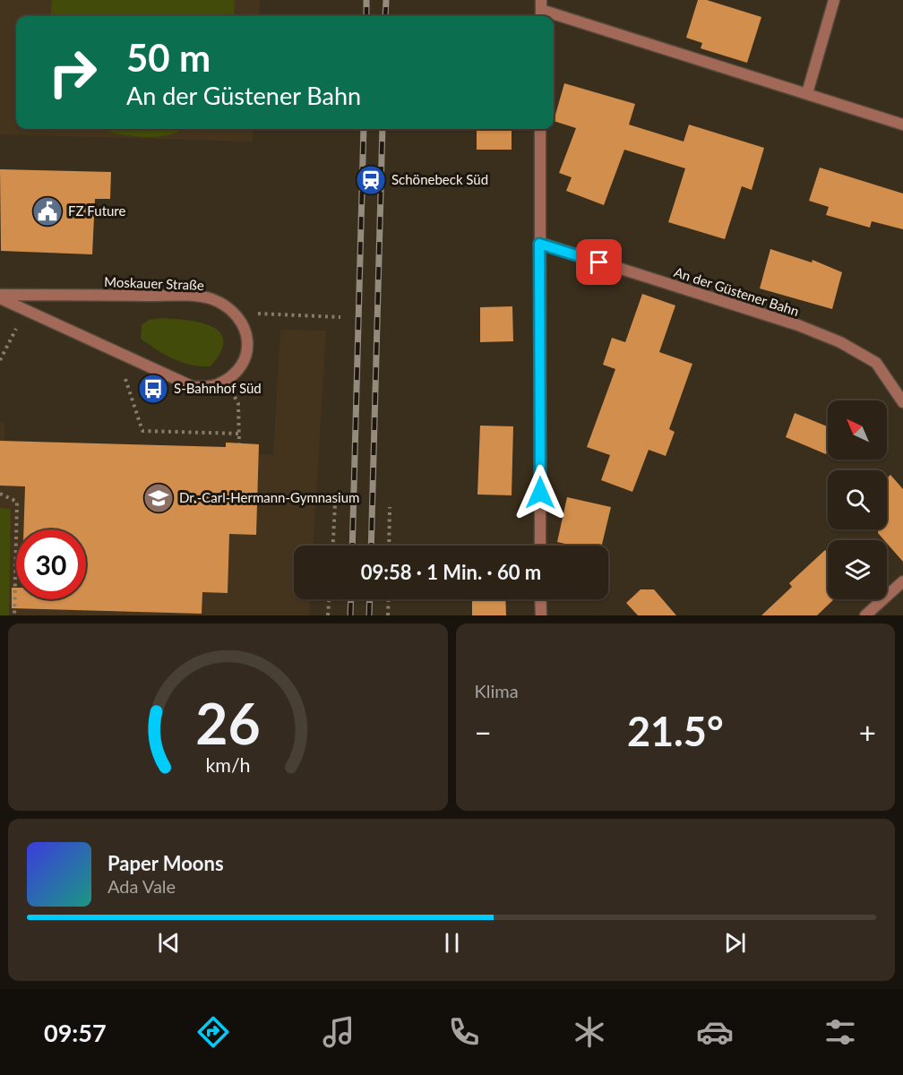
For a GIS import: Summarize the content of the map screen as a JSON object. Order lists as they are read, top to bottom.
{
  "streets": {
    "street": ["Moskauer Straße", "An der Güstener Bahn"]
  },
  "places": {
    "station": ["Schönebeck Süd"],
    "public building": ["FZ Future"],
    "bus stop": ["S-Bahnhof Süd"],
    "school or university": ["Dr.-Carl-Hermann-Gymnasium"]
  },
  "north": "top left",
  "page": {
    "turn": ["50 m", "An der Güstener Bahn"],
    "limit": "30",
    "trip": "09:58 · 1 Min. · 60 m",
    "tile": "Klima",
    "heat": ["−", "21.5°", "+"],
    "song": ["Paper Moons", "Ada Vale"],
    "tabs": "09:57",
    "gauge": ["26", "km/h"]
  }
}
